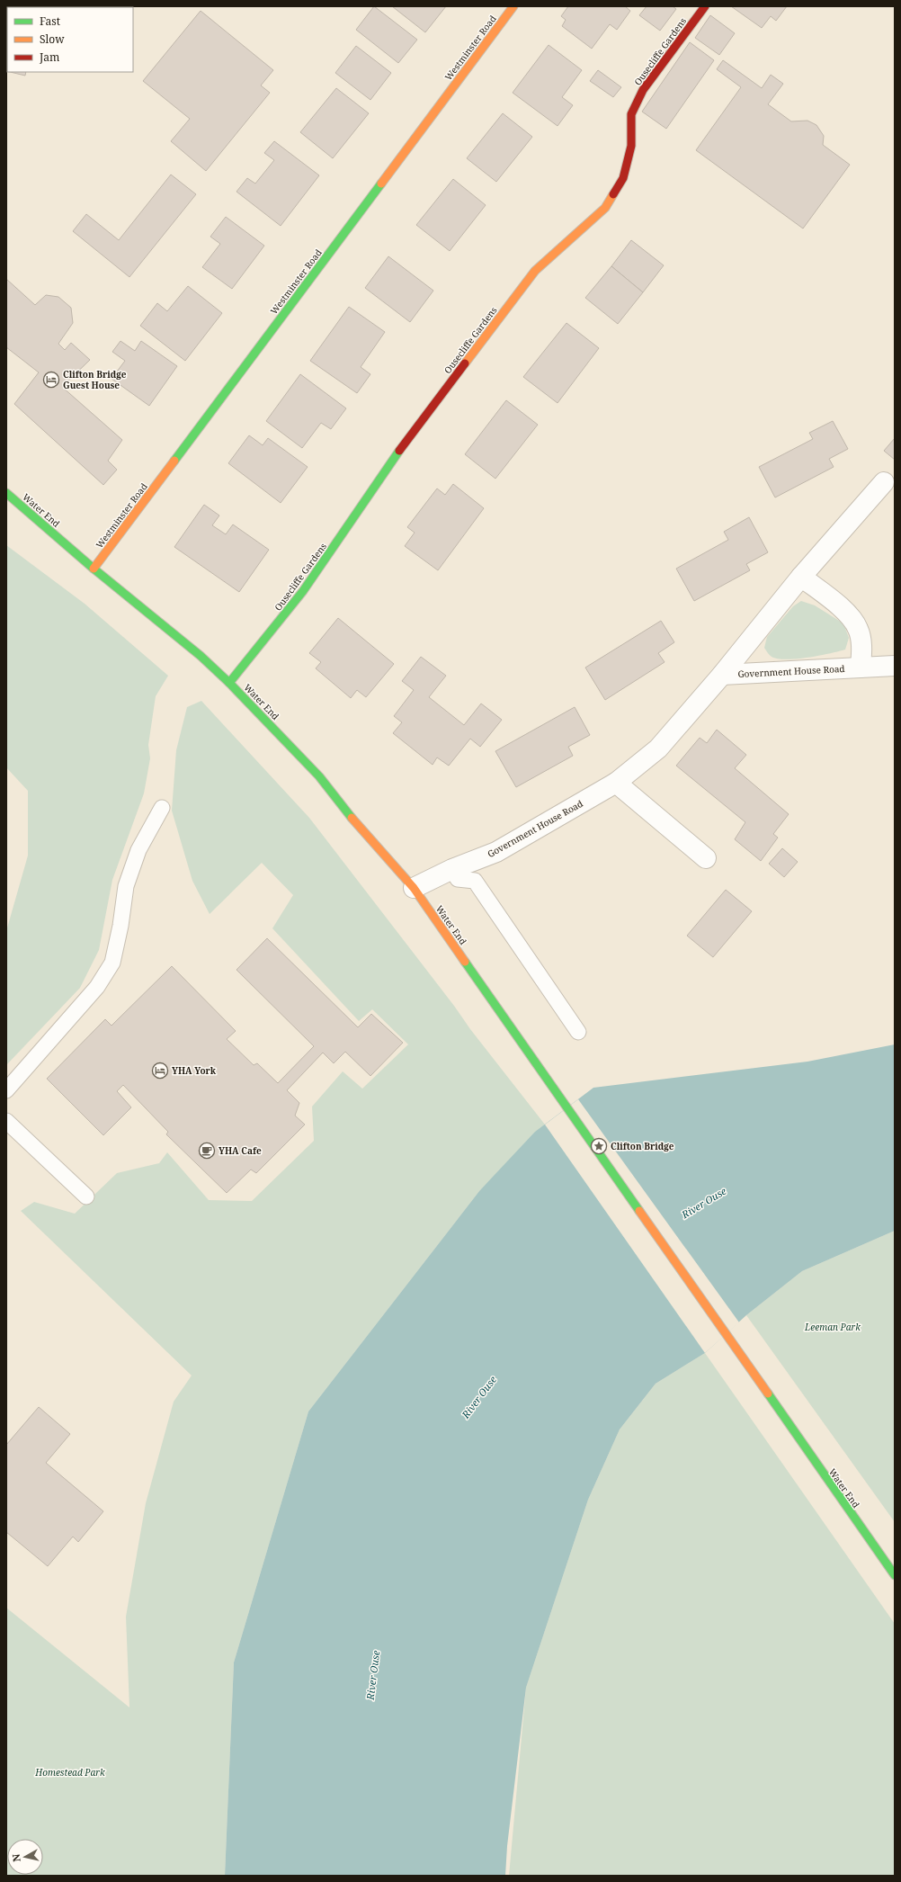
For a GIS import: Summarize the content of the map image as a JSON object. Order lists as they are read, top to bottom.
{
  "streets": {
    "street": [
      "Westminster Road",
      "Ousecliffe Gardens",
      "Water End",
      "Government House Road"
    ]
  },
  "crossings": [
    ["Westminster Road", "Water End"],
    ["Ousecliffe Gardens", "Water End"],
    ["Water End", "Government House Road"]
  ],
  "water": ["River Ouse"],
  "parks": ["Leeman Park", "Homestead Park"],
  "places": {
    "hotel": ["Clifton Bridge Guest House", "YHA York"],
    "place": ["Clifton Bridge"],
    "cafe": ["YHA Cafe"]
  },
  "legend": ["Fast", "Slow", "Jam"],
  "north": "left"
}
